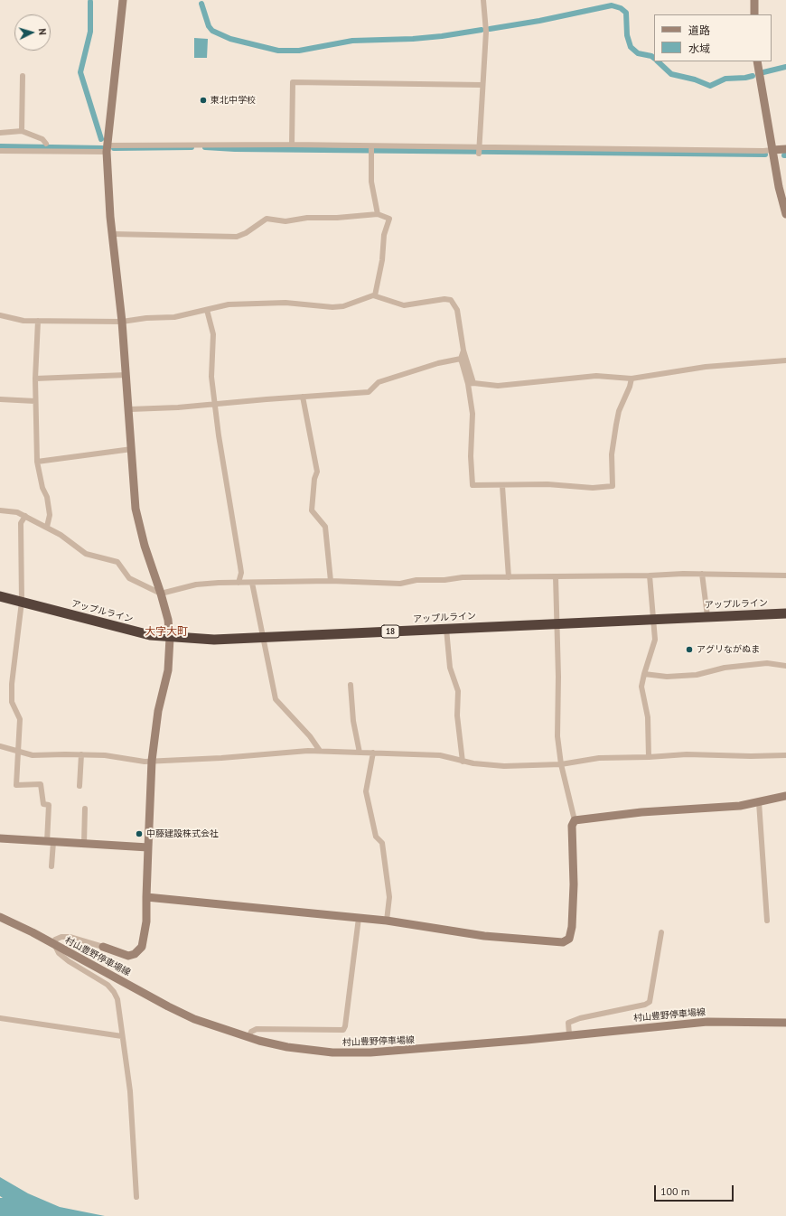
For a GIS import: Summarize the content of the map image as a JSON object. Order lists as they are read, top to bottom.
{
  "streets": {
    "highway": ["アップルライン", "18"],
    "street": ["村山豊野停車場線"]
  },
  "districts": ["大字大町"],
  "places": ["東北中学校", "アグリながぬま", "中藤建設株式会社"],
  "legend": ["道路", "水域"],
  "scale_bar": "100 m",
  "north": "right"
}
